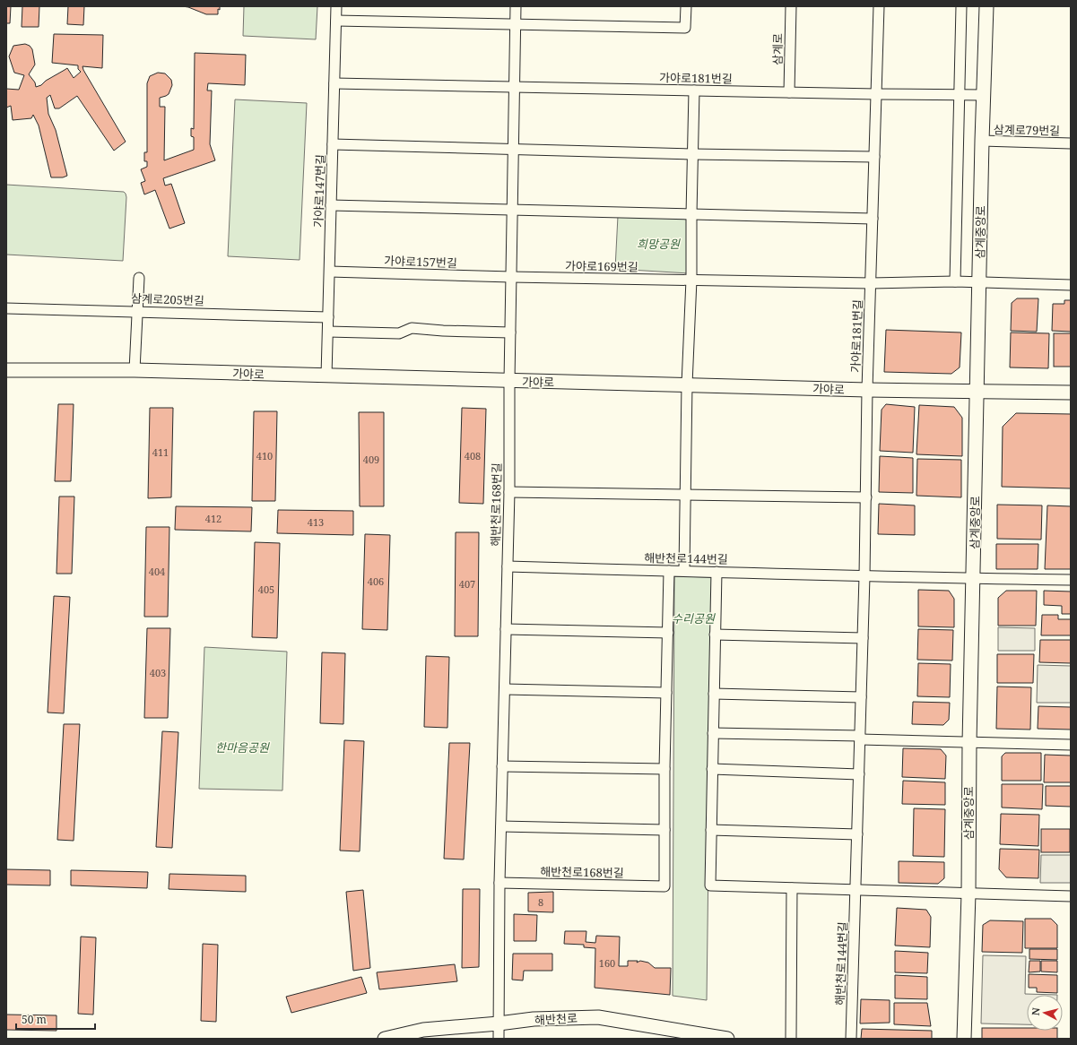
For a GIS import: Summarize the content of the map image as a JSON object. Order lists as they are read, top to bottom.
{
  "streets": {
    "main road": ["삼계중앙로", "가야로", "해반천로"],
    "street": [
      "삼계로",
      "가야로181번길",
      "삼계로79번길",
      "가야로147번길",
      "가야로157번길",
      "가야로169번길",
      "삼계로205번길",
      "해반천로168번길",
      "해반천로144번길"
    ]
  },
  "crossings": [
    ["삼계로", "가야로181번길"],
    ["가야로181번길", "가야로169번길"],
    ["가야로181번길", "가야로"],
    ["가야로181번길", "해반천로144번길"],
    ["삼계로79번길", "삼계중앙로"],
    ["가야로147번길", "가야로157번길"],
    ["가야로147번길", "삼계로205번길"],
    ["가야로147번길", "가야로"],
    ["삼계중앙로", "가야로"],
    ["가야로157번길", "가야로169번길"],
    ["가야로", "해반천로168번길"],
    ["가야로", "해반천로144번길"],
    ["해반천로168번길", "해반천로144번길"],
    ["해반천로168번길", "해반천로"]
  ],
  "parks": ["희망공원", "수리공원", "한마음공원"],
  "house_numbers": [
    "411",
    "410",
    "408",
    "409",
    "412",
    "413",
    "404",
    "406",
    "407",
    "405",
    "403",
    "8",
    "160"
  ],
  "scale_bar": "50 m",
  "north": "left"
}
